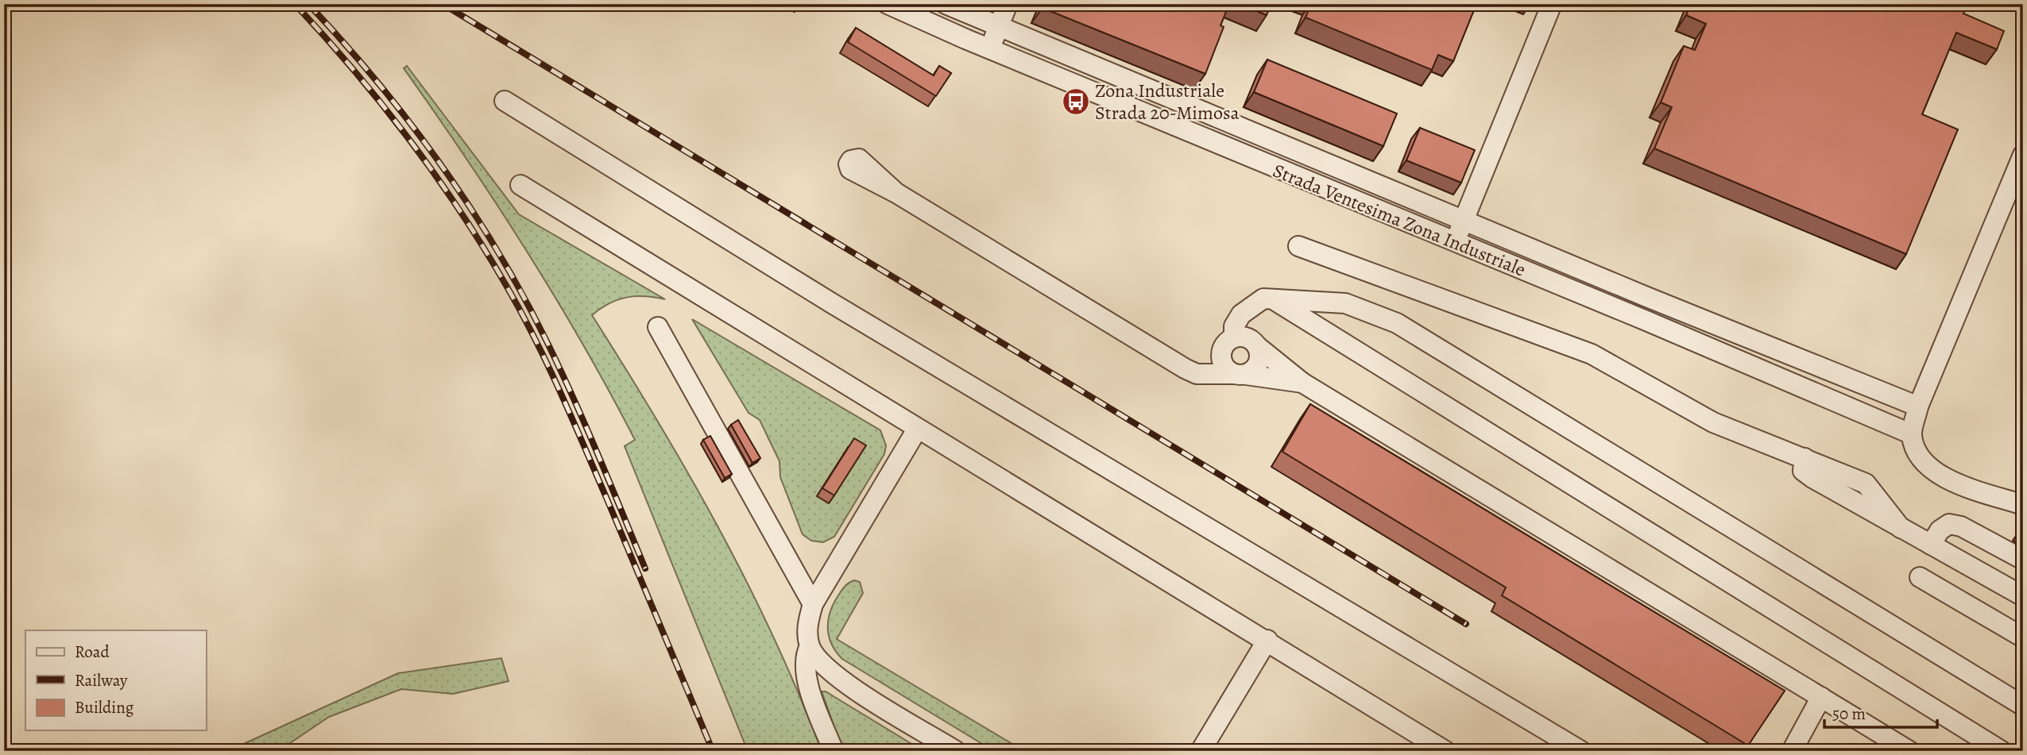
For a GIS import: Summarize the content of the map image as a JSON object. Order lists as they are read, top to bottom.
{
  "streets": {
    "street": ["Strada Ventesima Zona Industriale"]
  },
  "places": {
    "bus stop": ["Zona Industriale Strada 20-Mimosa"]
  },
  "legend": ["Road", "Railway", "Building"],
  "scale_bar": "50 m"
}
